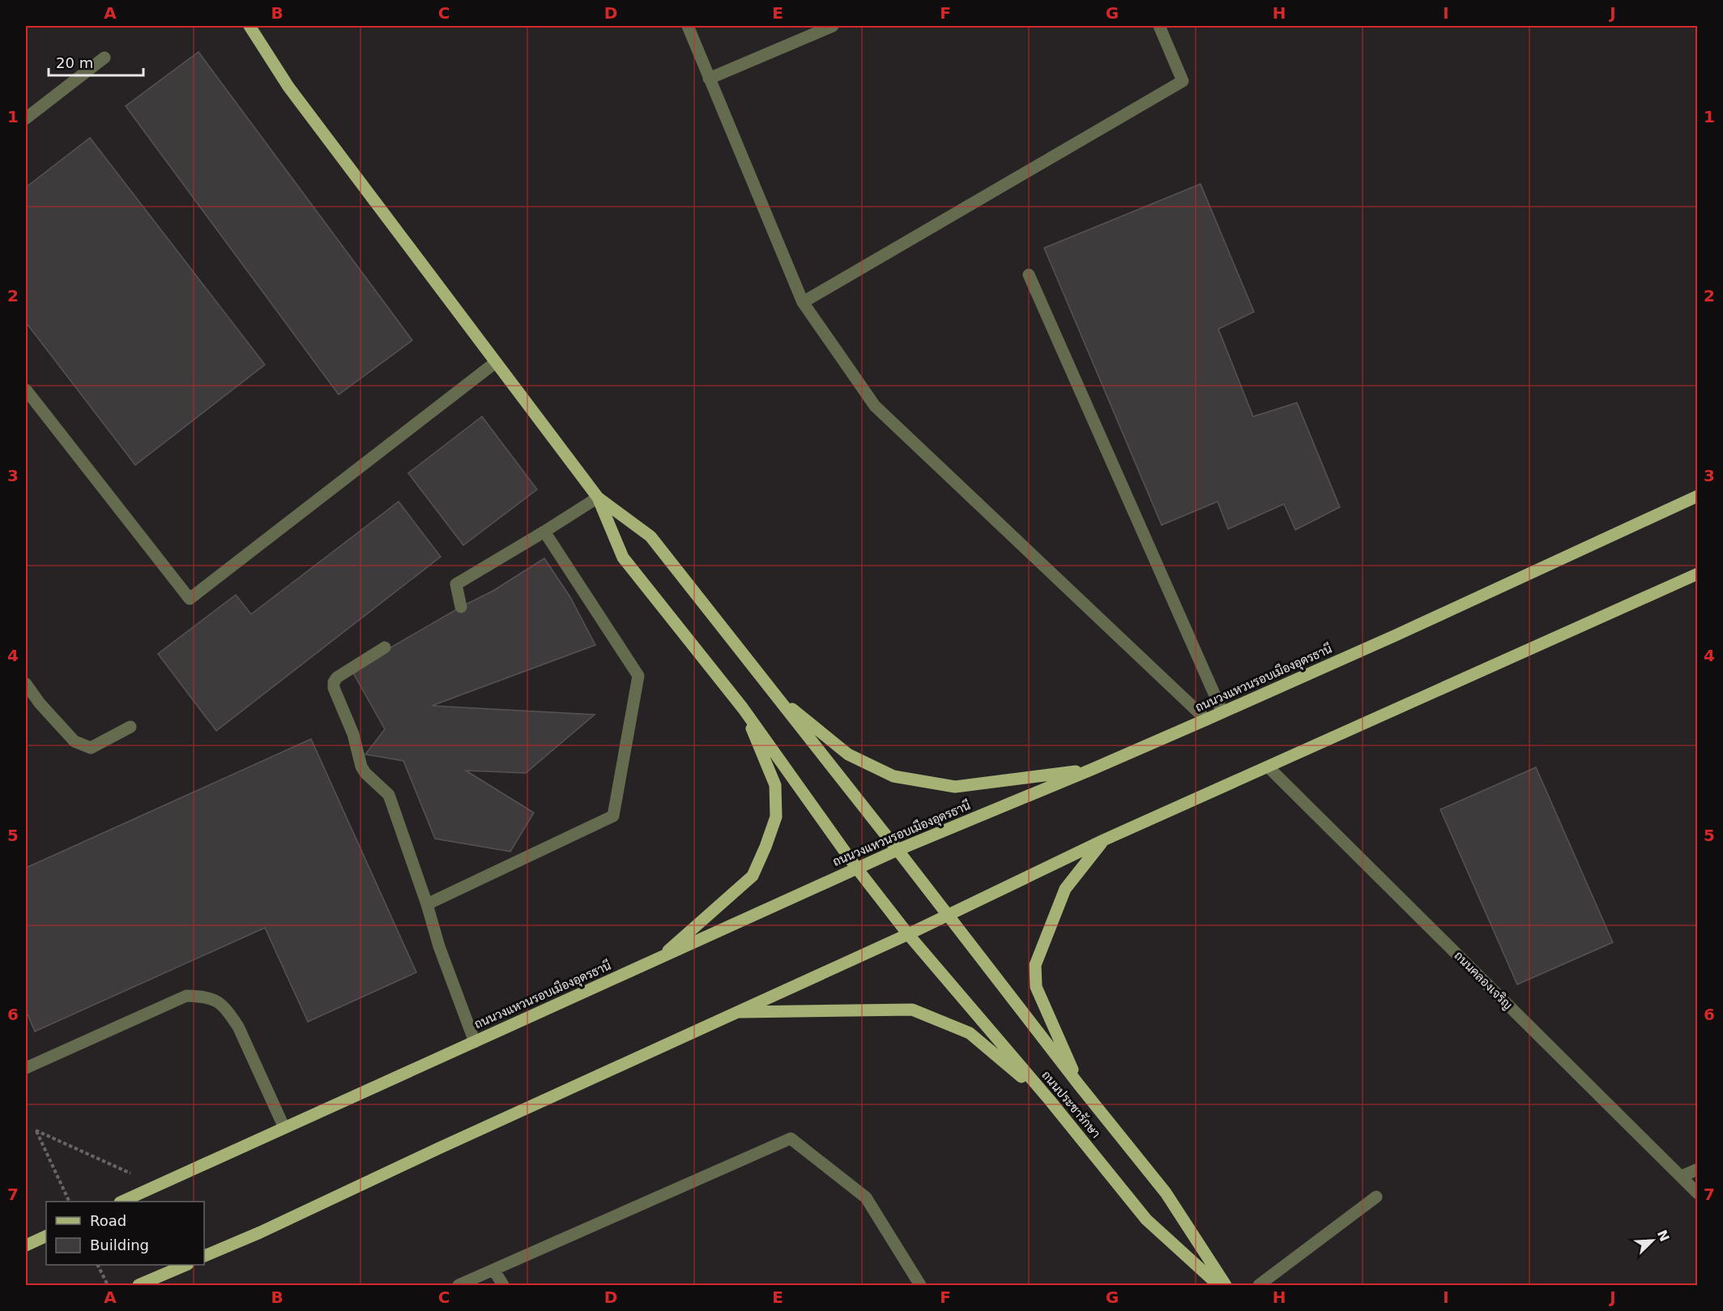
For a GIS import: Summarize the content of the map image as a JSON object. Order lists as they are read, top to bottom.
{
  "streets": {
    "main road": ["ถนนวงแหวนรอบเมืองอุดรธานี", "ถนนประชารักษา"],
    "street": ["ถนนคลองเจริญ"]
  },
  "crossings": [
    ["ถนนวงแหวนรอบเมืองอุดรธานี", "ถนนประชารักษา"]
  ],
  "legend": ["Road", "Building"],
  "scale_bar": "20 m",
  "north": "top right",
  "grid": {
    "columns": [
      "A",
      "B",
      "C",
      "D",
      "E",
      "F",
      "G",
      "H",
      "I",
      "J"
    ],
    "rows": [
      "1",
      "2",
      "3",
      "4",
      "5",
      "6",
      "7"
    ]
  }
}
